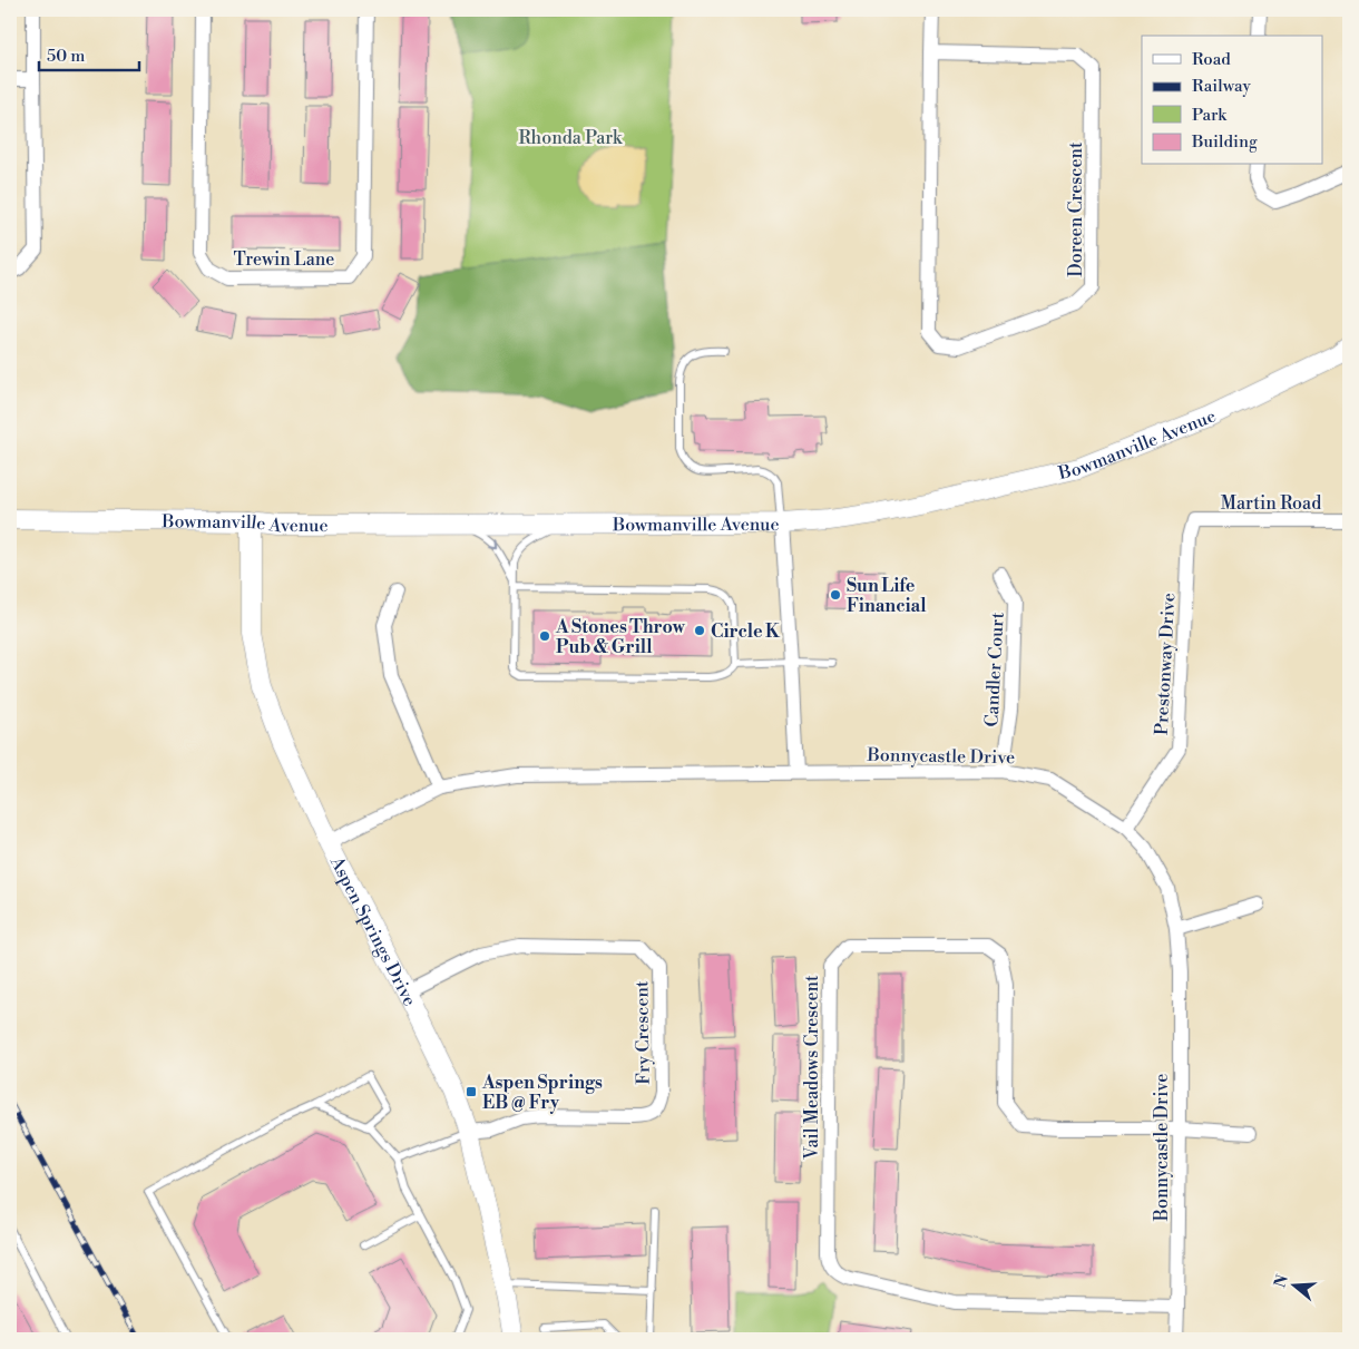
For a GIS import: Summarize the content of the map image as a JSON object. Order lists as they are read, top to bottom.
{
  "streets": {
    "main road": ["Bowmanville Avenue", "Aspen Springs Drive"],
    "street": [
      "Doreen Crescent",
      "Trewin Lane",
      "Martin Road",
      "Prestonway Drive",
      "Candler Court",
      "Bonnycastle Drive",
      "Fry Crescent",
      "Vail Meadows Crescent"
    ]
  },
  "crossings": [
    ["Bowmanville Avenue", "Aspen Springs Drive"],
    ["Martin Road", "Prestonway Drive"],
    ["Prestonway Drive", "Bonnycastle Drive"],
    ["Candler Court", "Bonnycastle Drive"],
    ["Bonnycastle Drive", "Aspen Springs Drive"],
    ["Bonnycastle Drive", "Vail Meadows Crescent"],
    ["Aspen Springs Drive", "Fry Crescent"]
  ],
  "parks": ["Rhonda Park"],
  "places": {
    "other": ["Sun Life Financial", "Circle K", "A Stones Throw Pub & Grill"],
    "transit": ["Aspen Springs EB @ Fry"]
  },
  "legend": [
    "Road",
    "Railway",
    "Park",
    "Building"
  ],
  "scale_bar": "50 m",
  "north": "left"
}
